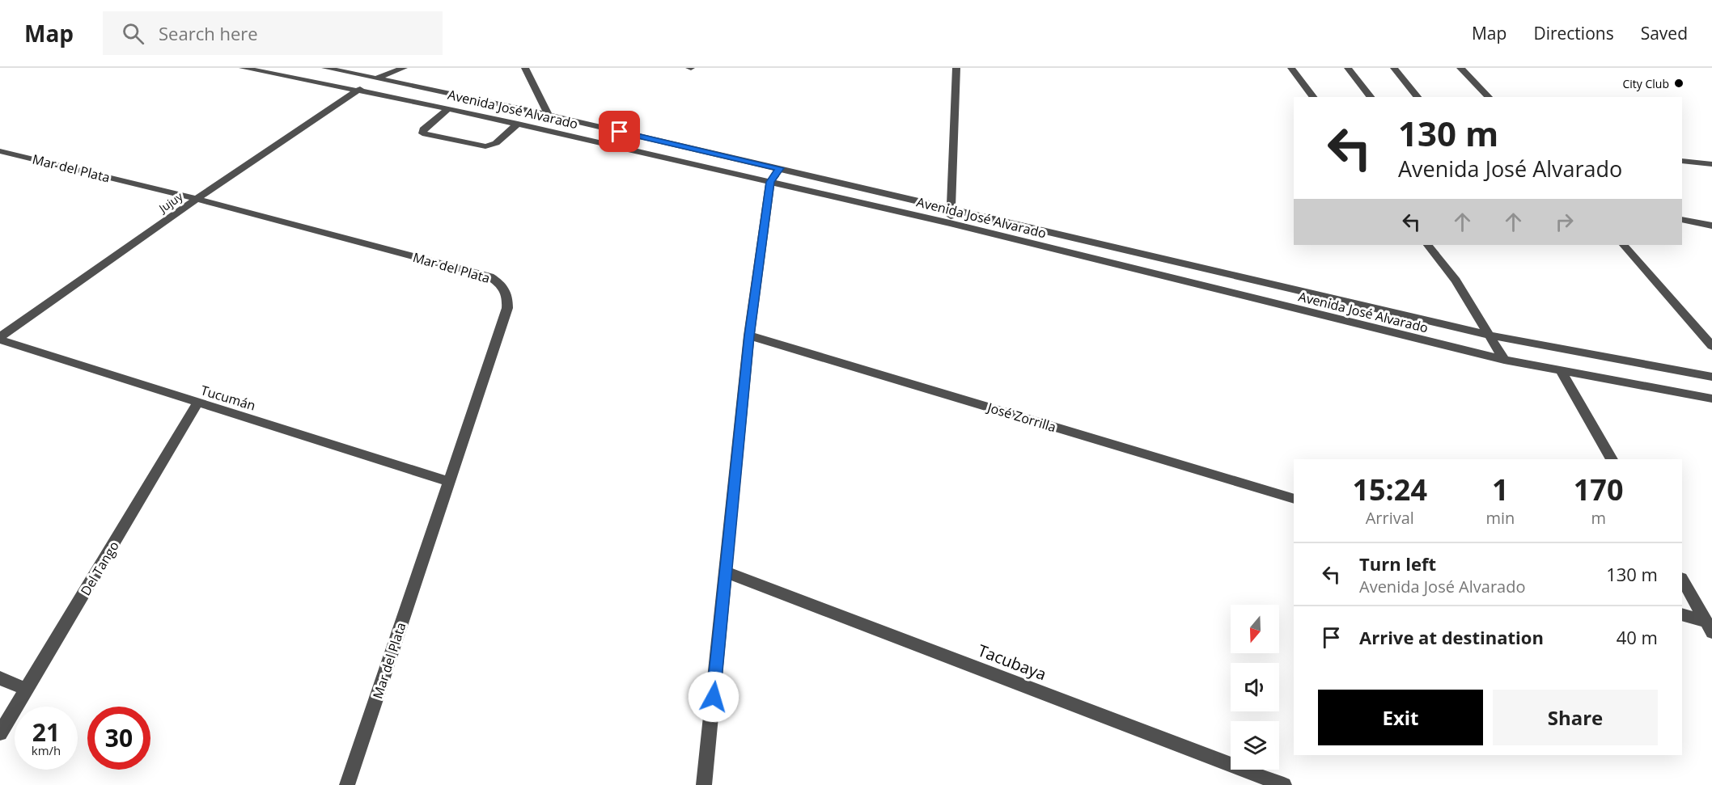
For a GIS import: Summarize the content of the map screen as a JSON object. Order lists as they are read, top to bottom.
{
  "streets": {
    "street": [
      "Avenida José Alvarado",
      "Mar del Plata",
      "Jujuy",
      "Tucumán",
      "José Zorrilla",
      "Del Tango",
      "Tacubaya"
    ]
  },
  "crossings": [
    ["Avenida José Alvarado", "Jujuy"],
    ["Mar del Plata", "Jujuy"],
    ["Mar del Plata", "Tucumán"],
    ["Jujuy", "Tucumán"],
    ["Tucumán", "Del Tango"]
  ],
  "places": ["City Club"],
  "north": "bottom",
  "page": {
    "header": "Map",
    "search": "Search here",
    "nav": ["Map", "Directions", "Saved"],
    "turn": ["130 m", "Avenida José Alvarado"],
    "eta": [
      "15:24",
      "Arrival",
      "1",
      "min",
      "170",
      "m"
    ],
    "list": [
      {
        "name": "Turn left",
        "note": "Avenida José Alvarado",
        "value": "130 m"
      },
      {
        "name": "Arrive at destination",
        "value": "40 m"
      }
    ],
    "buttons": ["Exit", "Share"],
    "speed": "21 km/h",
    "limit": "30"
  }
}
